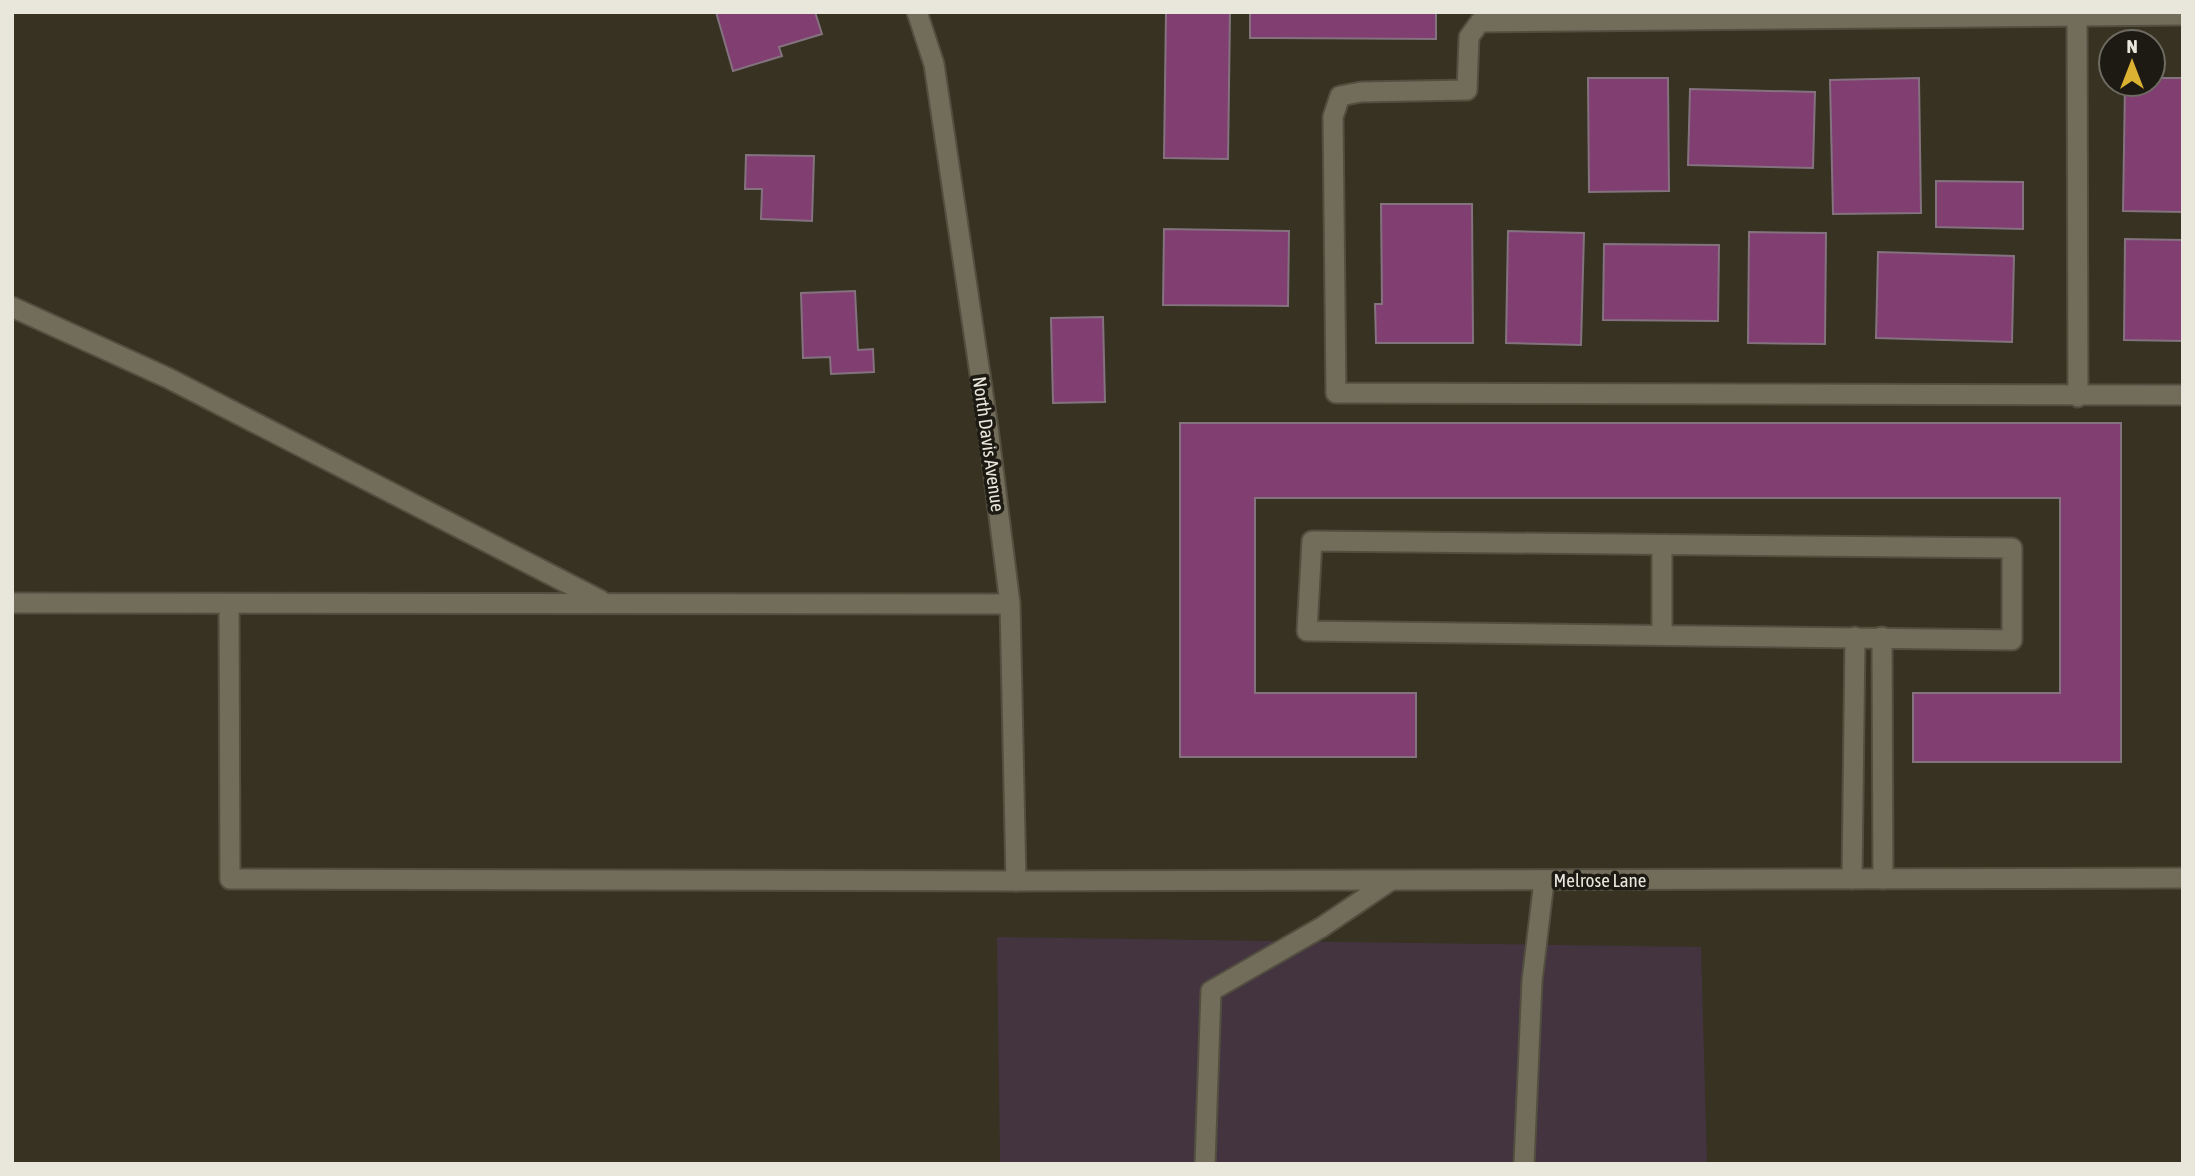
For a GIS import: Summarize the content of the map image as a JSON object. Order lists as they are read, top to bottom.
{
  "streets": {
    "street": ["North Davis Avenue", "Melrose Lane"]
  },
  "crossings": [
    ["North Davis Avenue", "Melrose Lane"]
  ],
  "north": "top"
}
